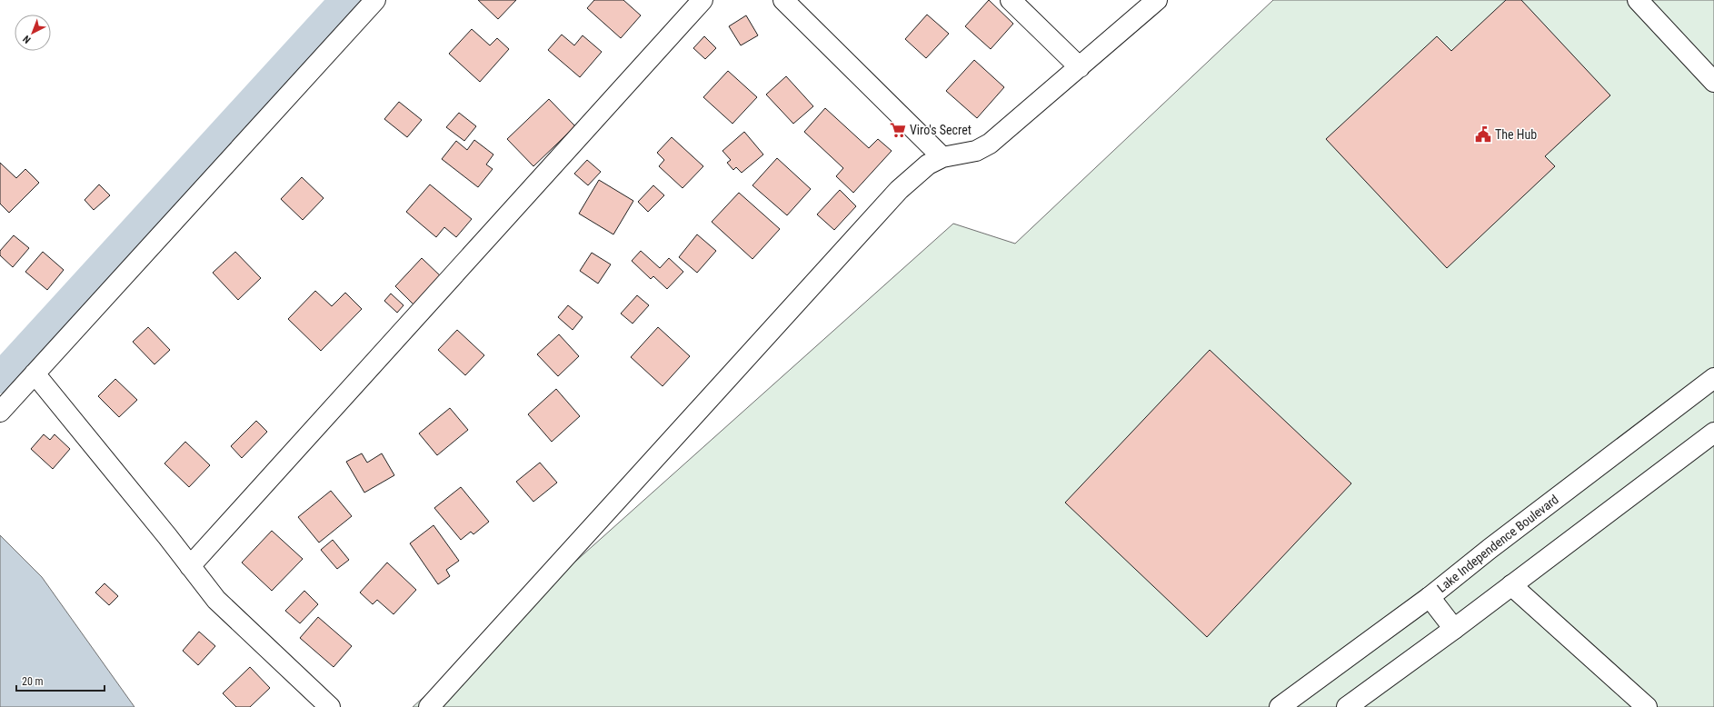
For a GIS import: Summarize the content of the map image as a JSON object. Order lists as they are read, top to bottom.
{
  "streets": {
    "main road": ["Lake Independence Boulevard"]
  },
  "places": {
    "supermarket": ["Viro's Secret"],
    "public building": ["The Hub"]
  },
  "scale_bar": "20 m",
  "north": "bottom left"
}
